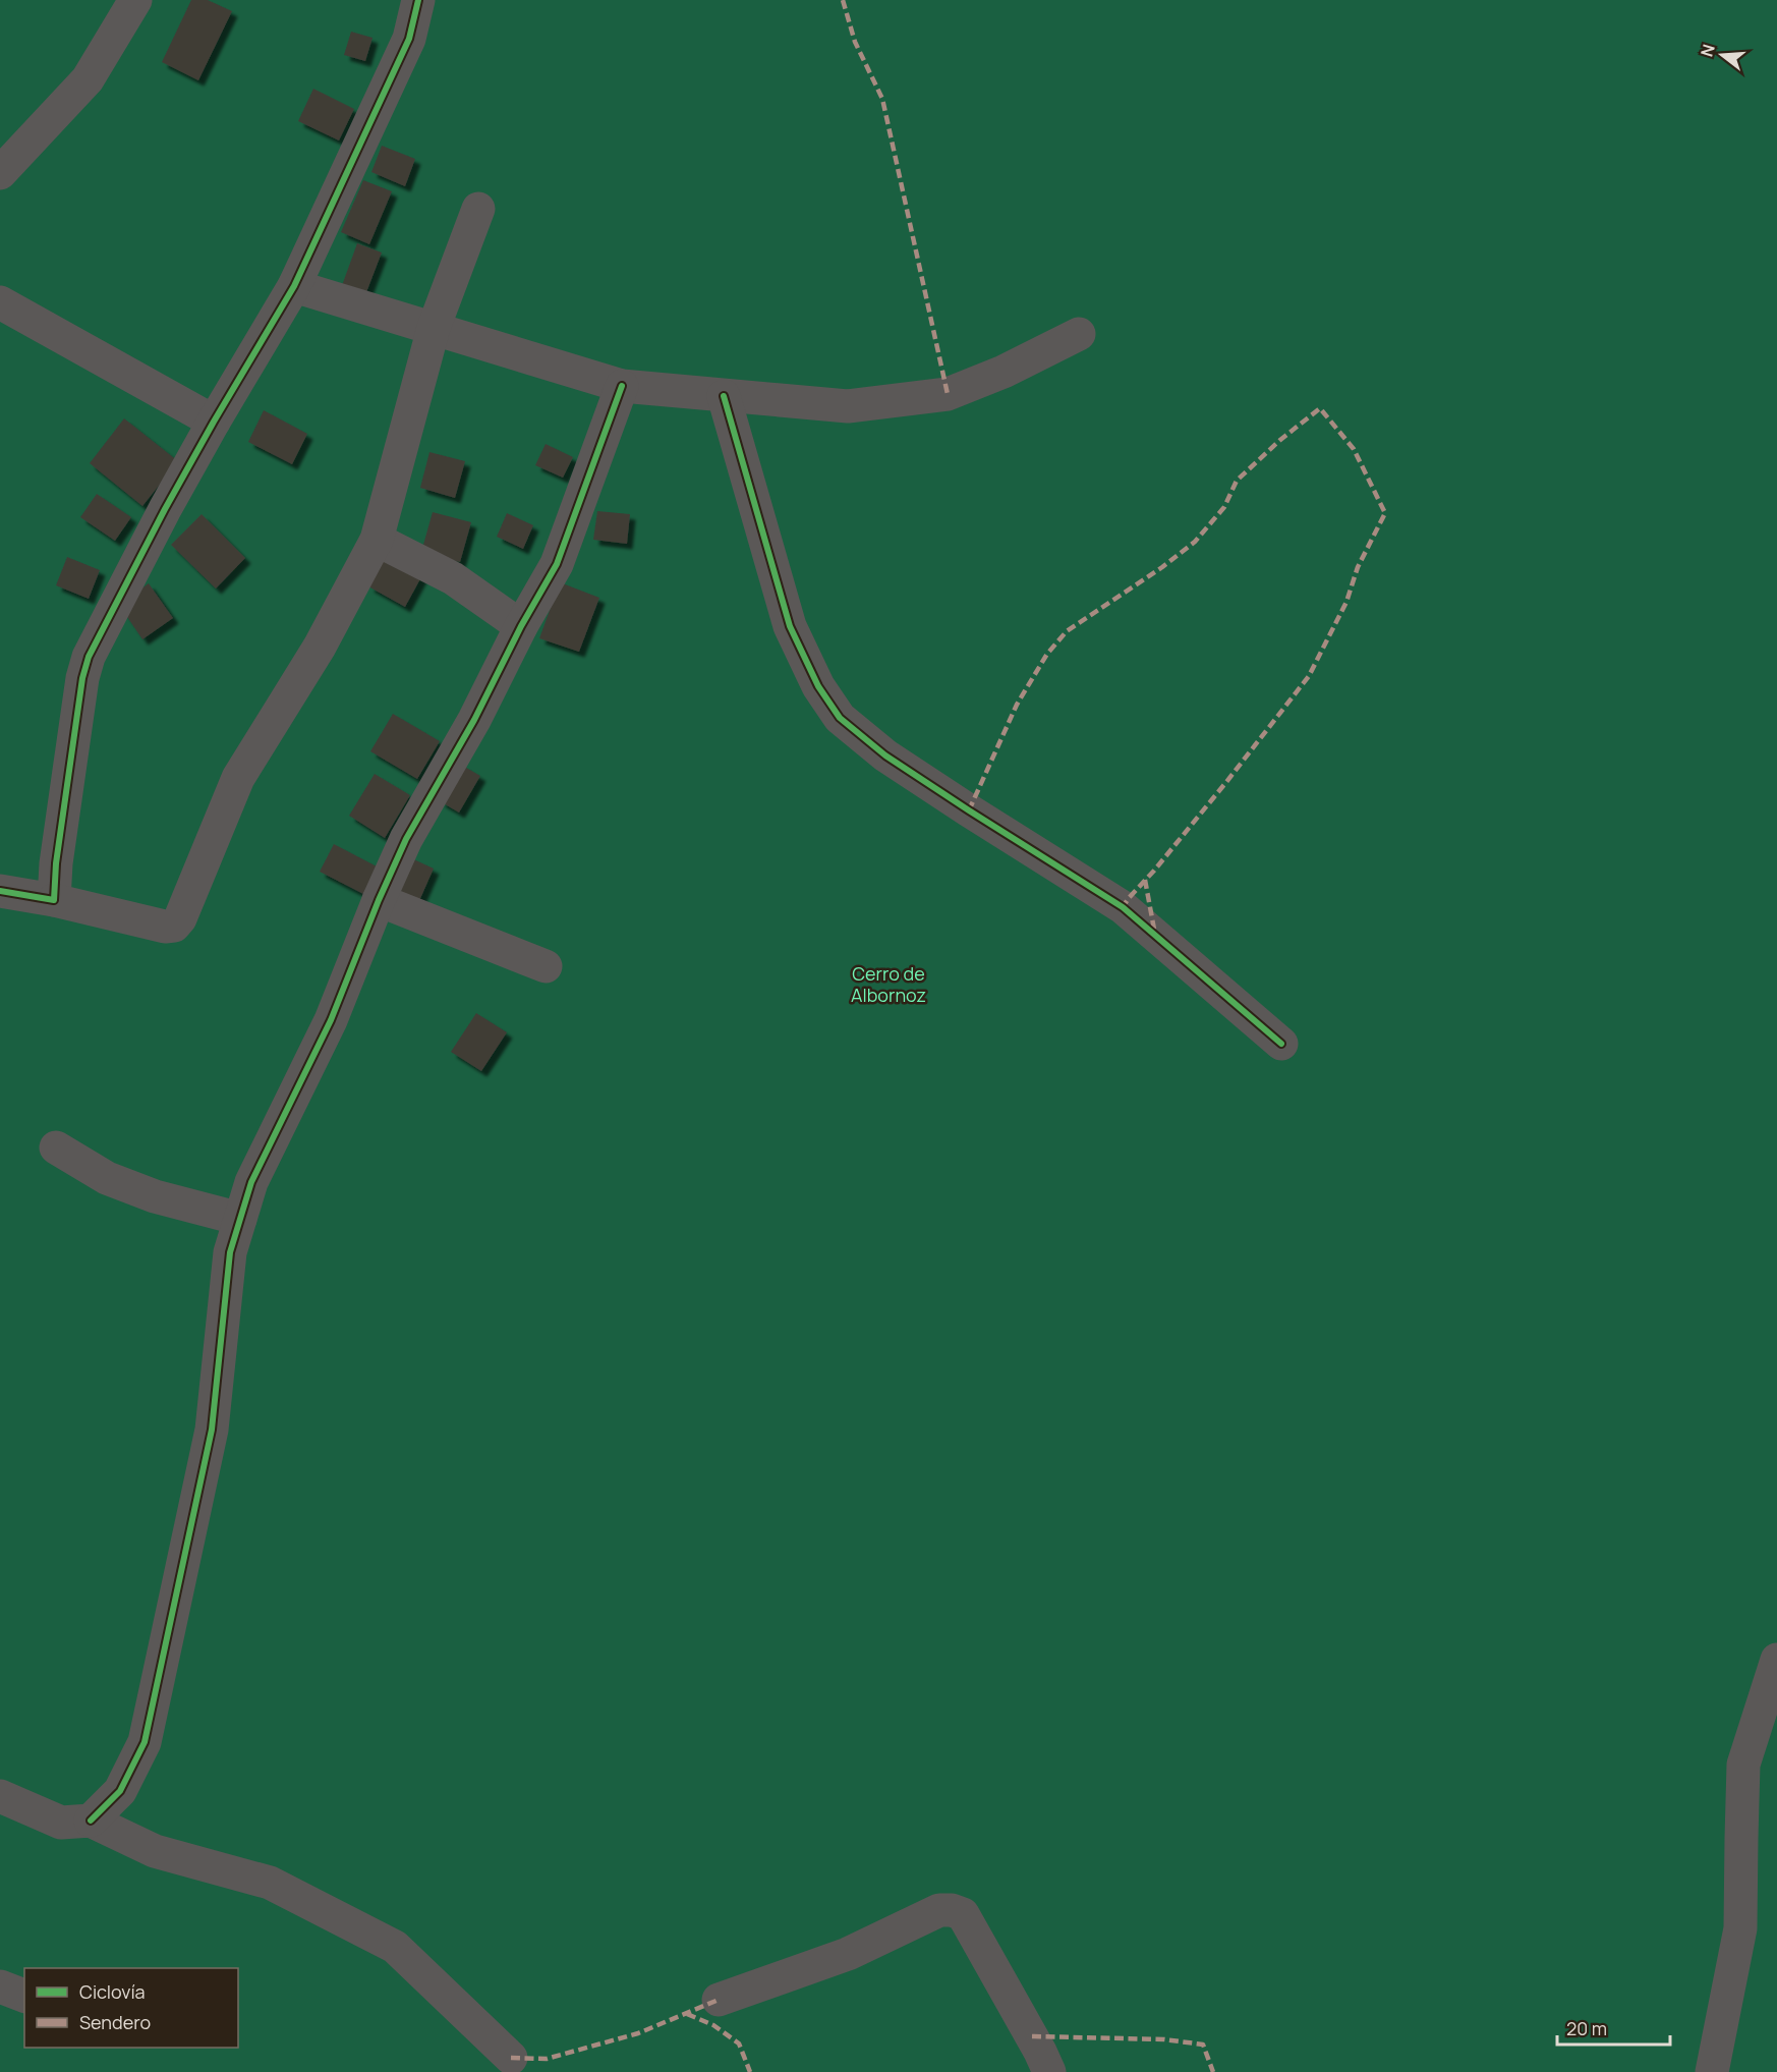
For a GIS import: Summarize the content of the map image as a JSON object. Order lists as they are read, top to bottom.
{
  "parks": ["Cerro de Albornoz"],
  "legend": ["Ciclovía", "Sendero"],
  "scale_bar": "20 m",
  "north": "left"
}
